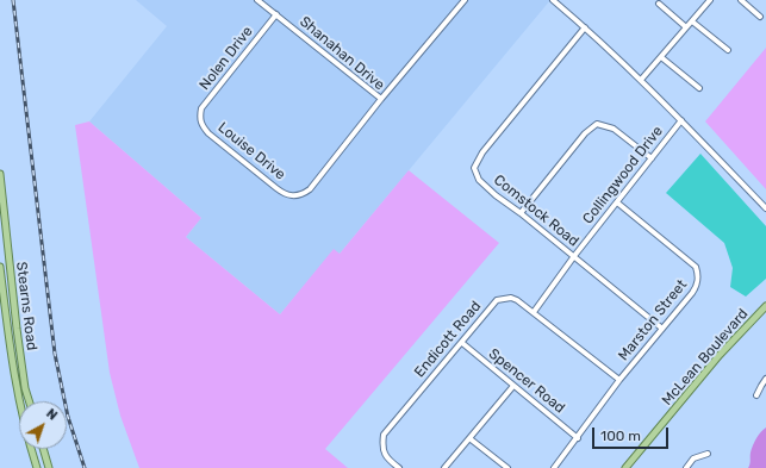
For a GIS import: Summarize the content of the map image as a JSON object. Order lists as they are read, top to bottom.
{
  "streets": {
    "main road": ["Stearns Road", "McLean Boulevard"],
    "street": [
      "Shanahan Drive",
      "Nolen Drive",
      "Louise Drive",
      "Collingwood Drive",
      "Comstock Road",
      "Marston Street",
      "Endicott Road",
      "Spencer Road"
    ]
  },
  "crossings": [
    ["Shanahan Drive", "Nolen Drive"],
    ["Shanahan Drive", "Louise Drive"],
    ["Nolen Drive", "Louise Drive"],
    ["Collingwood Drive", "Comstock Road"],
    ["Collingwood Drive", "Marston Street"],
    ["Collingwood Drive", "Endicott Road"],
    ["Comstock Road", "Marston Street"],
    ["Marston Street", "Endicott Road"],
    ["Marston Street", "Spencer Road"],
    ["Endicott Road", "Spencer Road"]
  ],
  "scale_bar": "100 m",
  "north": "top right"
}
